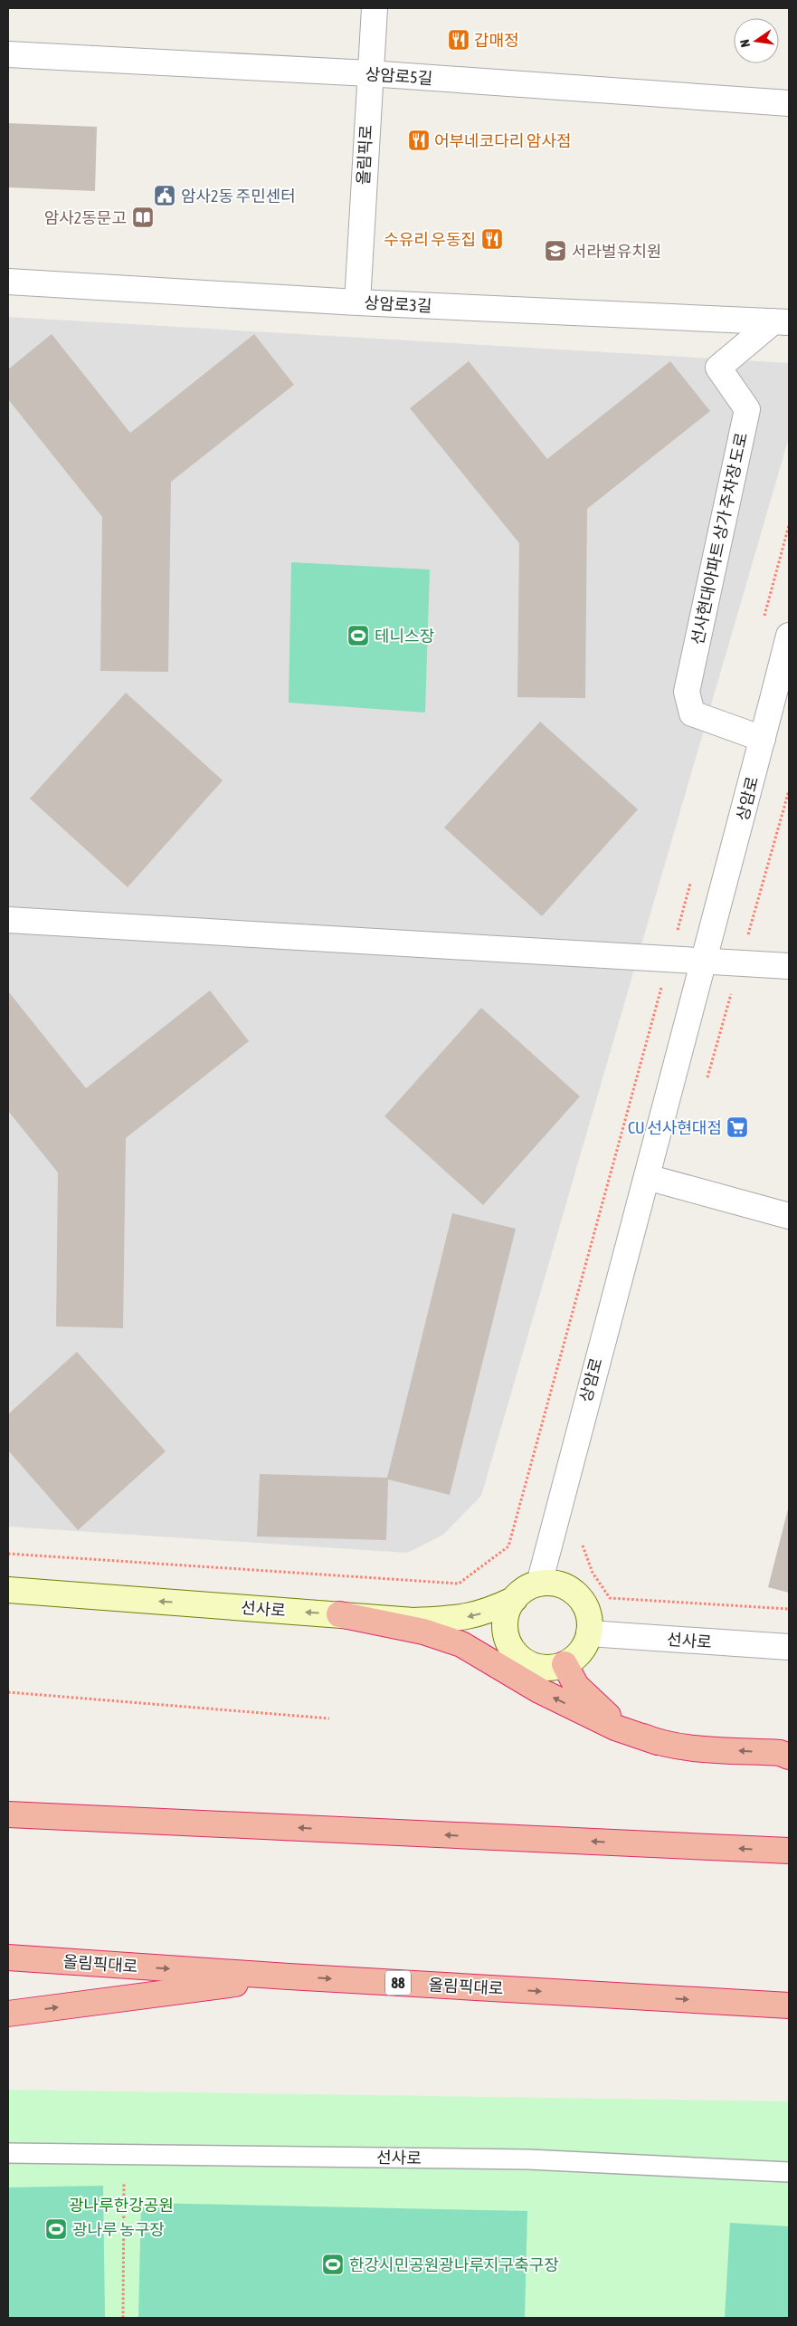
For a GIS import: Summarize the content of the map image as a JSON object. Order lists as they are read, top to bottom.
{
  "streets": {
    "highway": ["올림픽대로", "88"],
    "main road": ["선사로"],
    "street": [
      "상암로5길",
      "올림픽로",
      "상암로3길",
      "선사현대아파트 상가 주차장 도로",
      "상암로"
    ]
  },
  "crossings": [
    ["상암로5길", "올림픽로"],
    ["올림픽로", "상암로3길"],
    ["상암로3길", "선사현대아파트 상가 주차장 도로"],
    ["선사현대아파트 상가 주차장 도로", "상암로"],
    ["상암로", "선사로"]
  ],
  "parks": ["광나루한강공원"],
  "places": {
    "restaurant": ["갑매정", "어부네코다리 암사점", "수유리 우동집"],
    "public building": ["암사2동 주민센터"],
    "library": ["암사2동문고"],
    "school or university": ["서라벌유치원"],
    "sports": ["테니스장", "광나루 농구장", "한강시민공원광나루지구축구장"],
    "supermarket": ["CU 선사현대점"]
  },
  "north": "left"
}
